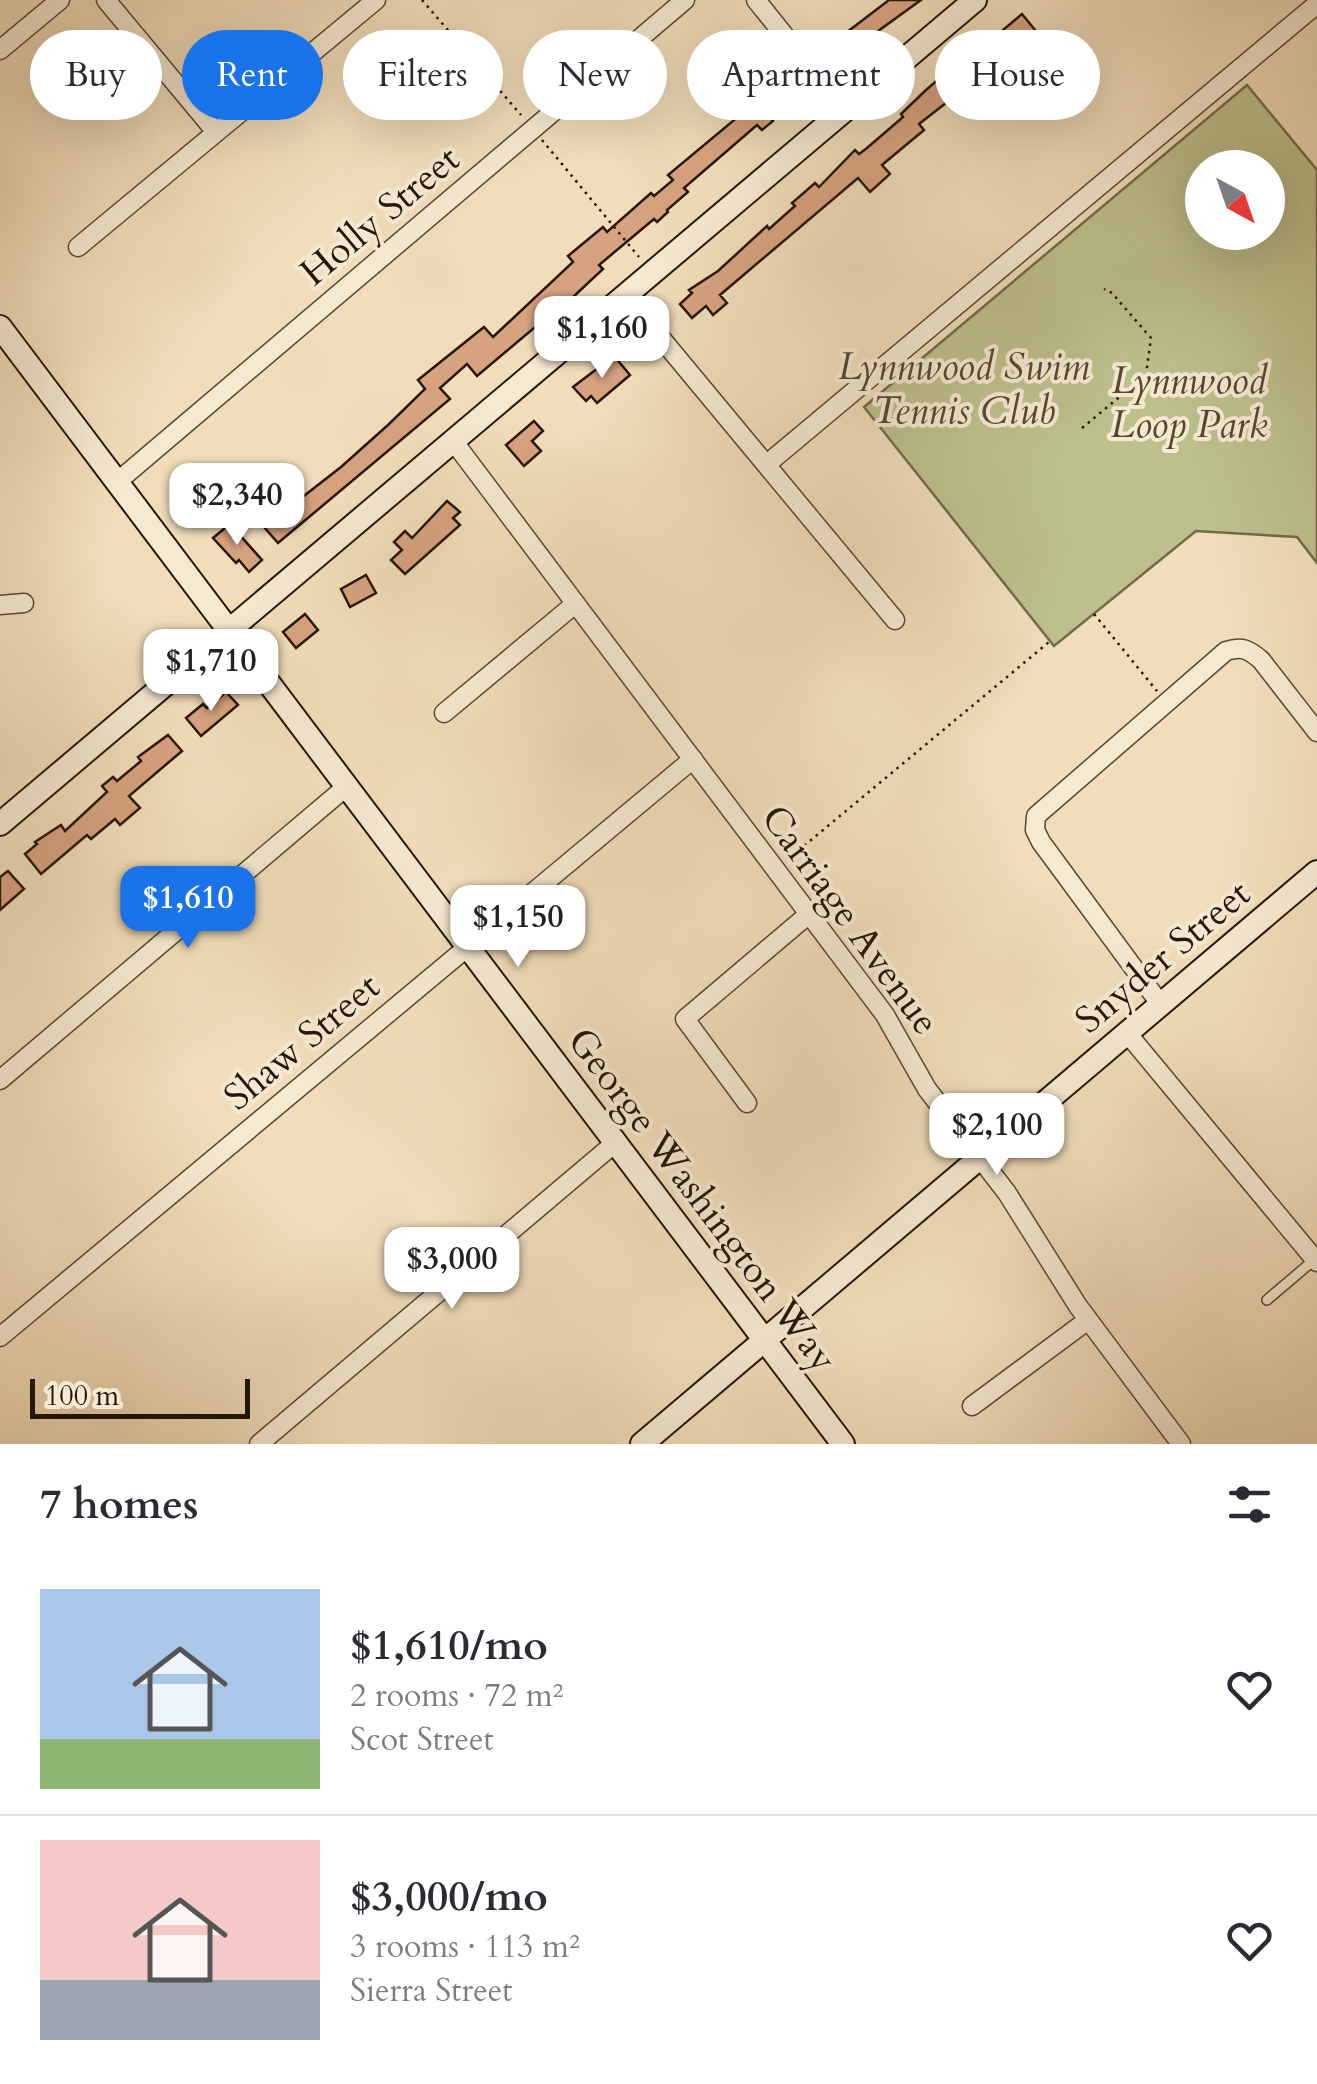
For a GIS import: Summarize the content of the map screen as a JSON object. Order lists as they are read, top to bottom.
{
  "streets": {
    "street": [
      "Holly Street",
      "Carriage Avenue",
      "Snyder Street",
      "Shaw Street",
      "George Washington Way"
    ]
  },
  "crossings": [
    ["Holly Street", "George Washington Way"],
    ["Carriage Avenue", "Snyder Street"],
    ["Carriage Avenue", "Shaw Street"],
    ["Snyder Street", "George Washington Way"],
    ["Shaw Street", "George Washington Way"]
  ],
  "parks": ["Lynnwood Swim Tennis Club", "Lynnwood Loop Park"],
  "scale_bar": "100 m",
  "north": "bottom right",
  "page": {
    "chip": [
      "Buy",
      "Rent",
      "Filters",
      "New",
      "Apartment",
      "House"
    ],
    "price": [
      "$1,160",
      "$2,340",
      "$1,710",
      "$1,610",
      "$1,150",
      "$2,100",
      "$3,000"
    ],
    "scale": "100 m",
    "heading": "7 homes",
    "list": [
      {
        "name": "$1,610/mo",
        "note": "2 rooms · 72 m² · Scot Street"
      },
      {
        "name": "$3,000/mo",
        "note": "3 rooms · 113 m² · Sierra Street"
      }
    ]
  }
}
